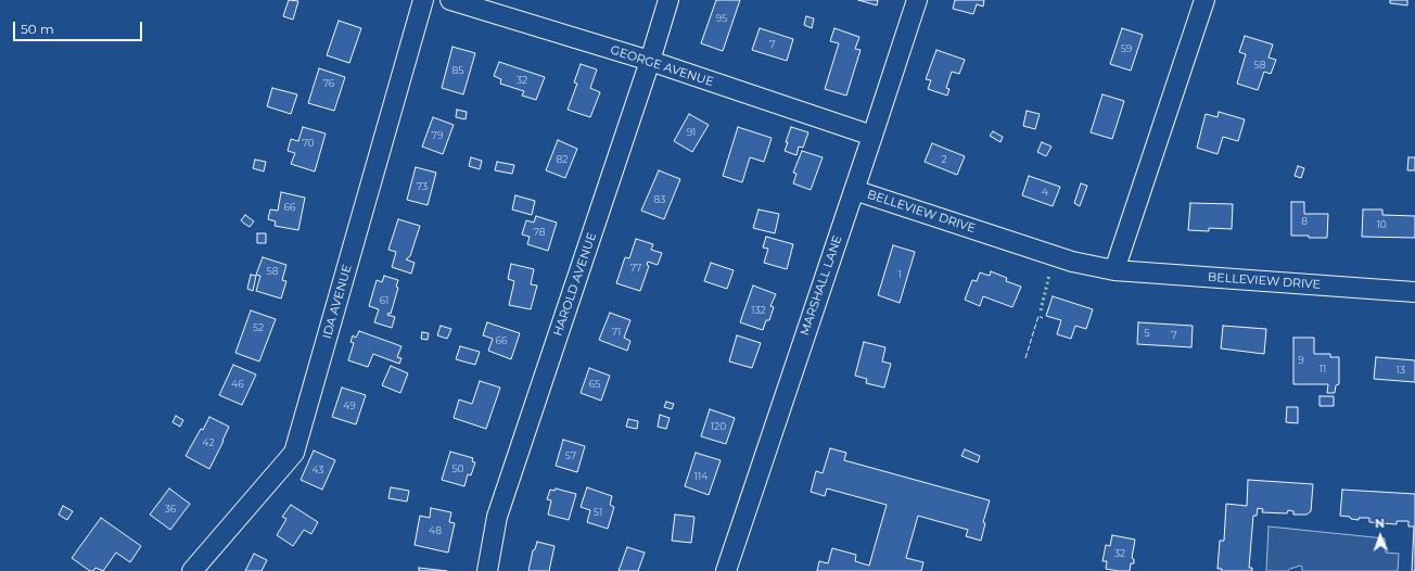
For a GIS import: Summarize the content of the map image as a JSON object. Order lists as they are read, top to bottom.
{
  "streets": {
    "street": [
      "GEORGE AVENUE",
      "BELLEVIEW DRIVE",
      "HAROLD AVENUE",
      "MARSHALL LANE",
      "IDA AVENUE"
    ]
  },
  "crossings": [
    ["GEORGE AVENUE", "HAROLD AVENUE"],
    ["GEORGE AVENUE", "MARSHALL LANE"],
    ["BELLEVIEW DRIVE", "MARSHALL LANE"]
  ],
  "house_numbers": [
    "95",
    "7",
    "59",
    "58",
    "85",
    "32",
    "76",
    "91",
    "79",
    "70",
    "82",
    "2",
    "73",
    "4",
    "83",
    "66",
    "8",
    "10",
    "78",
    "77",
    "58",
    "1",
    "61",
    "132",
    "52",
    "71",
    "5",
    "7",
    "66",
    "9",
    "11",
    "13",
    "46",
    "65",
    "49",
    "120",
    "42",
    "57",
    "50",
    "43",
    "114",
    "36",
    "51",
    "48",
    "32"
  ],
  "scale_bar": "50 m",
  "north": "top"
}
